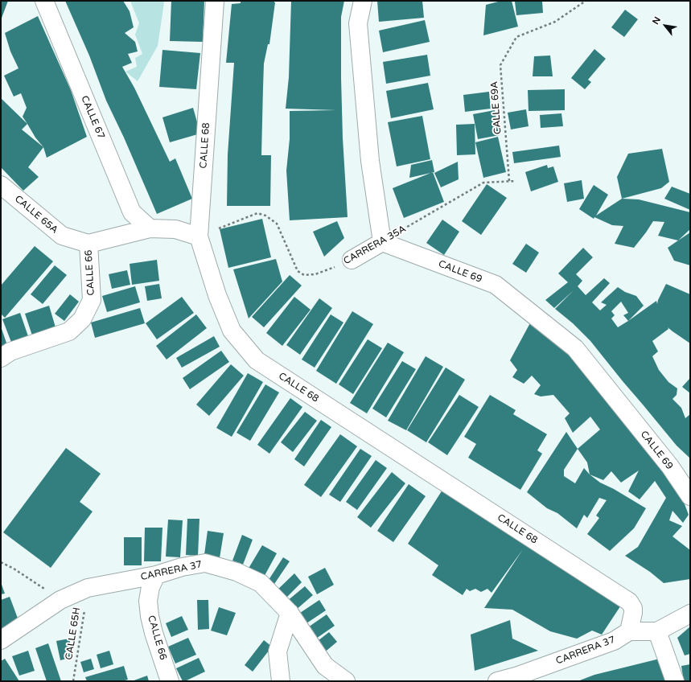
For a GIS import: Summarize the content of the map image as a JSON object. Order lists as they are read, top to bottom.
{
  "streets": {
    "street": [
      "CALLE 67",
      "CALLE 68",
      "CALLE 65A",
      "CARRERA 35A",
      "CALLE 69",
      "CALLE 66",
      "CARRERA 37"
    ],
    "path": ["CALLE 69A", "CALLE 65H"]
  },
  "crossings": [
    ["CALLE 69A", "CARRERA 35A"],
    ["CALLE 68", "CARRERA 35A"],
    ["CALLE 68", "CARRERA 37"],
    ["CALLE 65A", "CALLE 66"],
    ["CARRERA 35A", "CALLE 69"],
    ["CALLE 66", "CARRERA 37"],
    ["CARRERA 37", "CALLE 65H"]
  ],
  "north": "top left"
}
